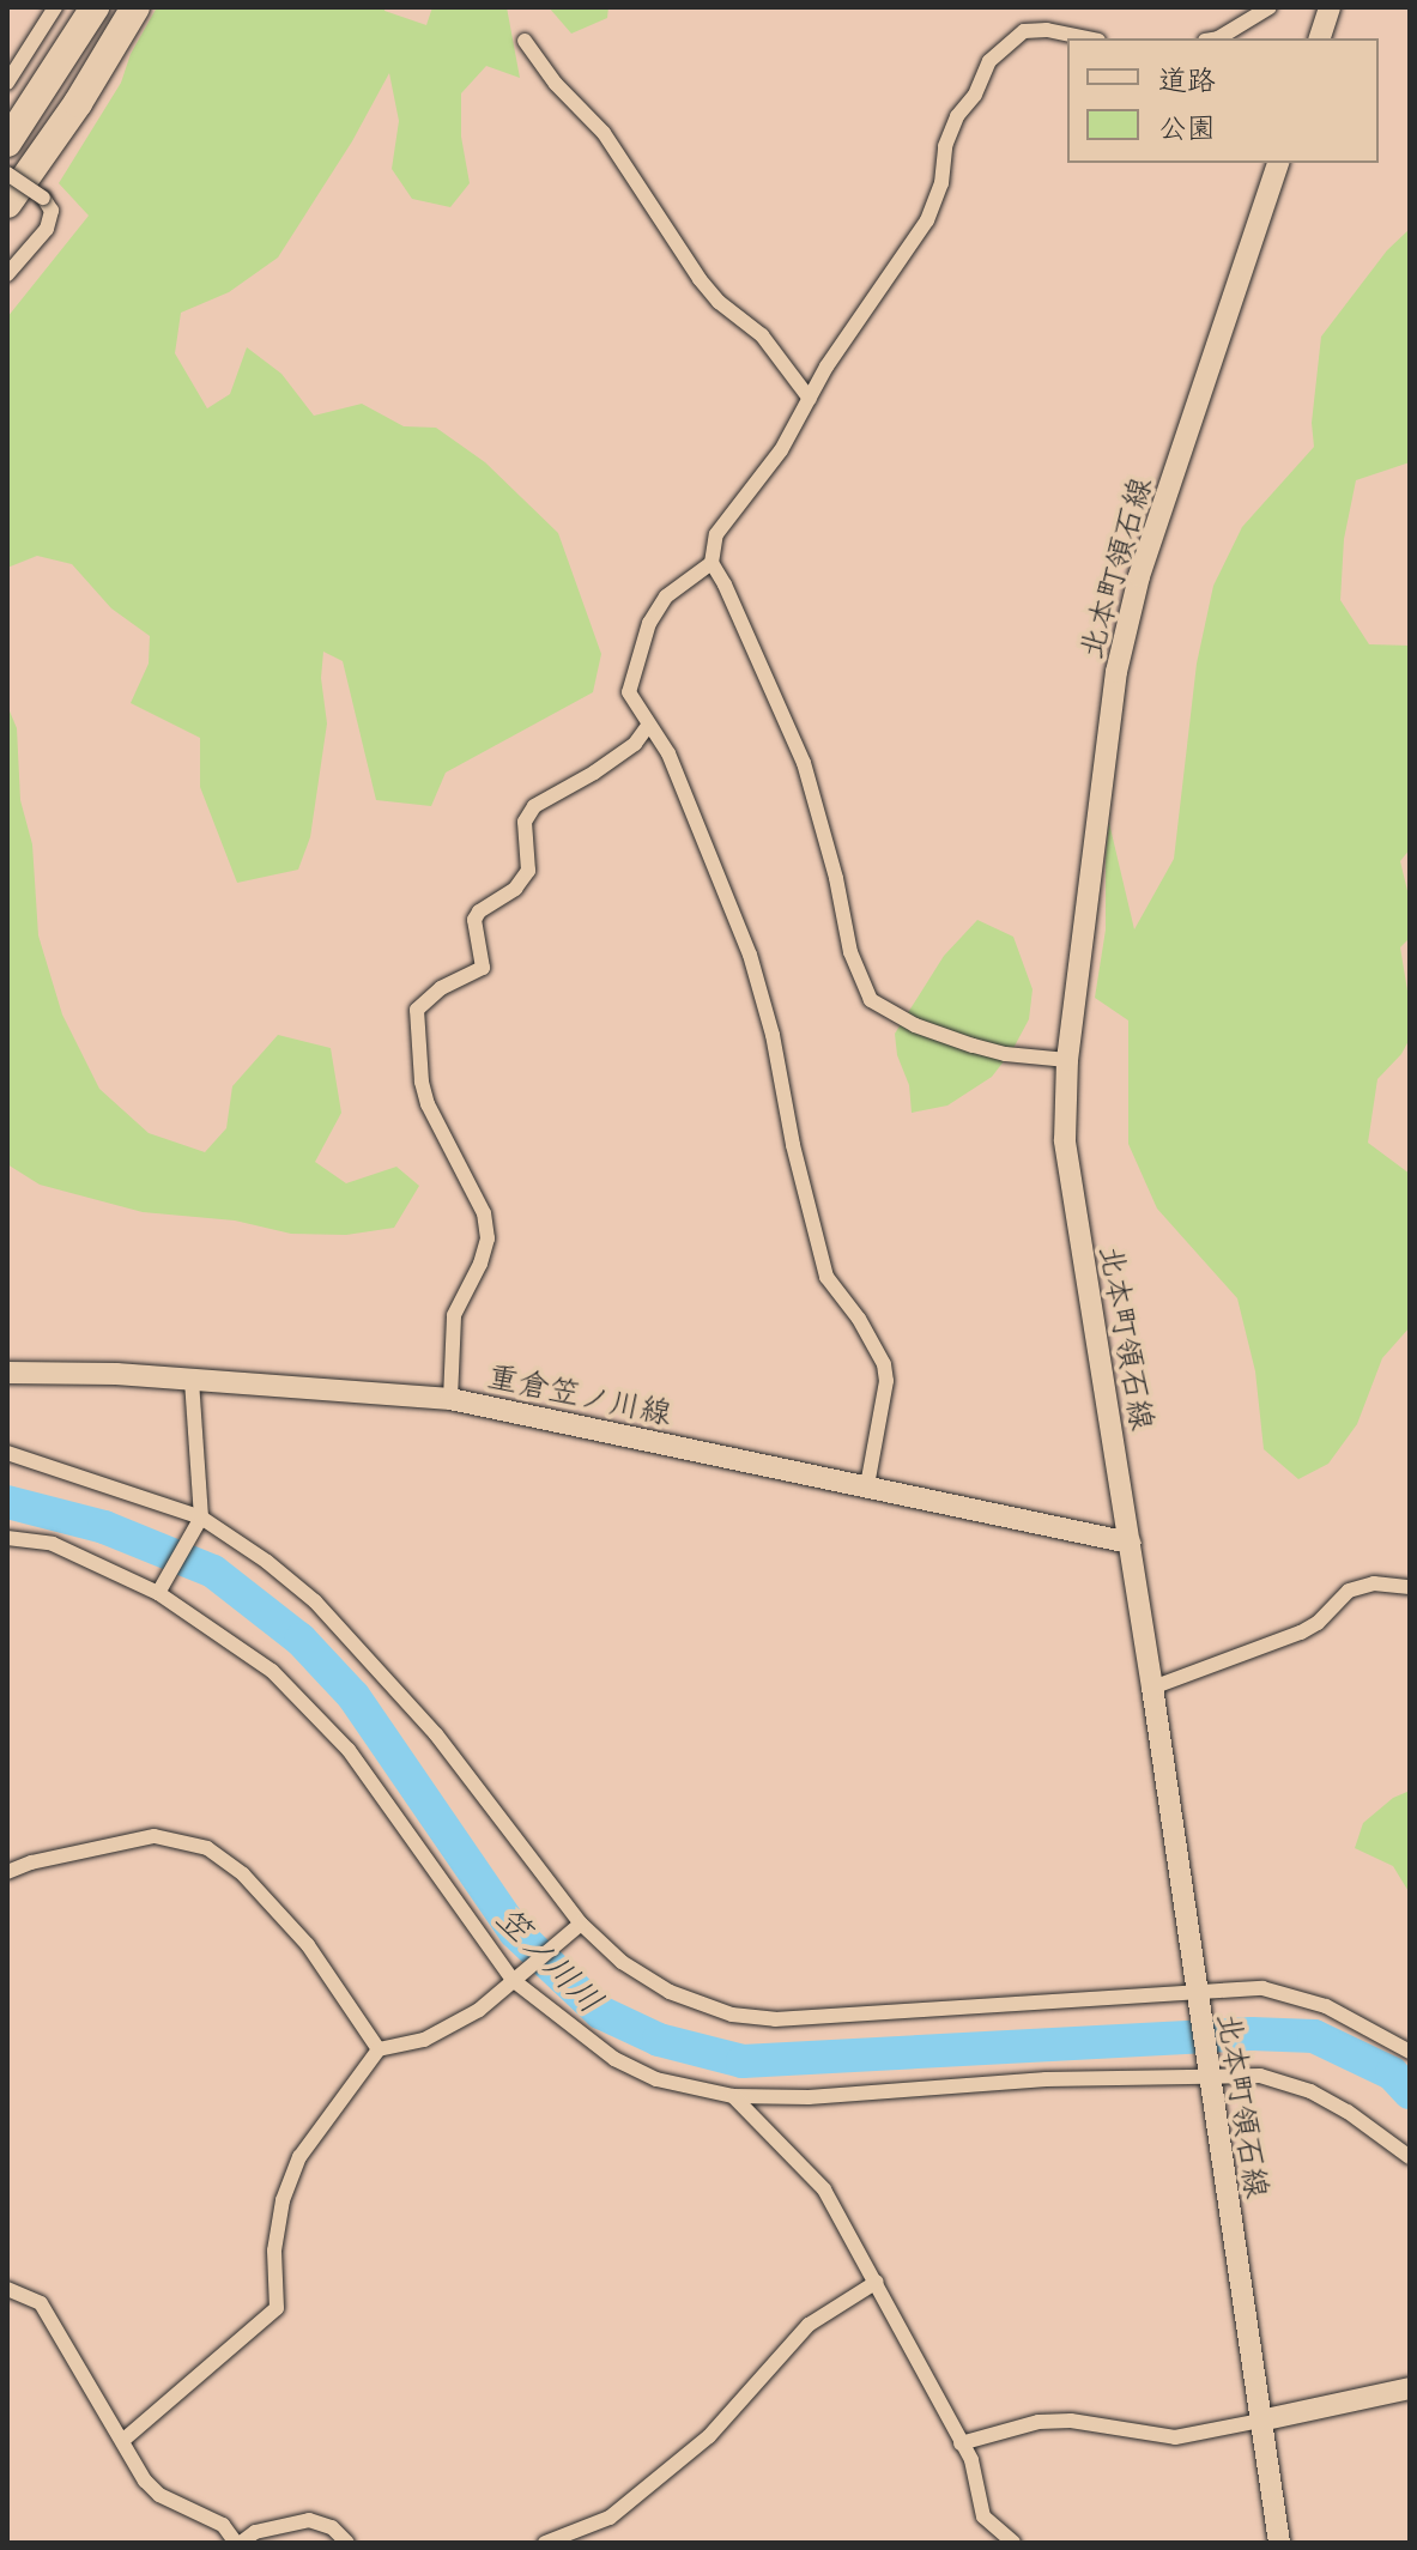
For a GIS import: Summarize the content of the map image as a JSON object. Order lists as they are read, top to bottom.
{
  "streets": {
    "main road": ["北本町領石線", "重倉笠ノ川線"]
  },
  "crossings": [
    ["北本町領石線", "重倉笠ノ川線"]
  ],
  "water": ["笠ノ川川"],
  "legend": ["道路", "公園"]
}
